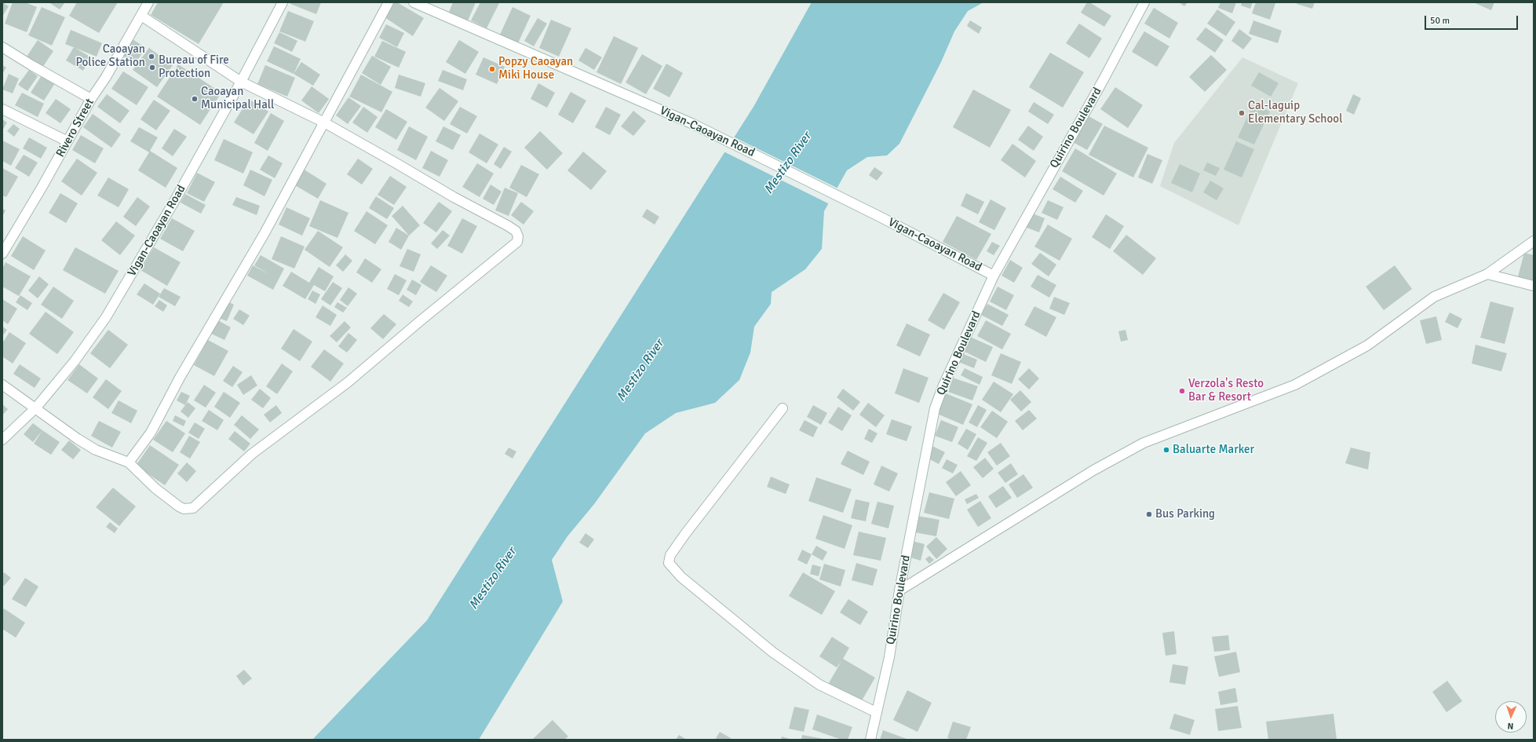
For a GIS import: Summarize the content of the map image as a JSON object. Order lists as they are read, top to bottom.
{
  "streets": {
    "street": ["Rivero Street", "Quirino Boulevard", "Vigan-Caoayan Road"]
  },
  "crossings": [
    ["Quirino Boulevard", "Vigan-Caoayan Road"]
  ],
  "water": ["Mestizo River"],
  "places": [
    "Caoayan Police Station",
    "Bureau of Fire Protection",
    "Popzy Caoayan Miki House",
    "Caoayan Municipal Hall",
    "Cal-laguip Elementary School",
    "Verzola's Resto Bar & Resort",
    "Baluarte Marker",
    "Bus Parking"
  ],
  "scale_bar": "50 m",
  "north": "bottom"
}
